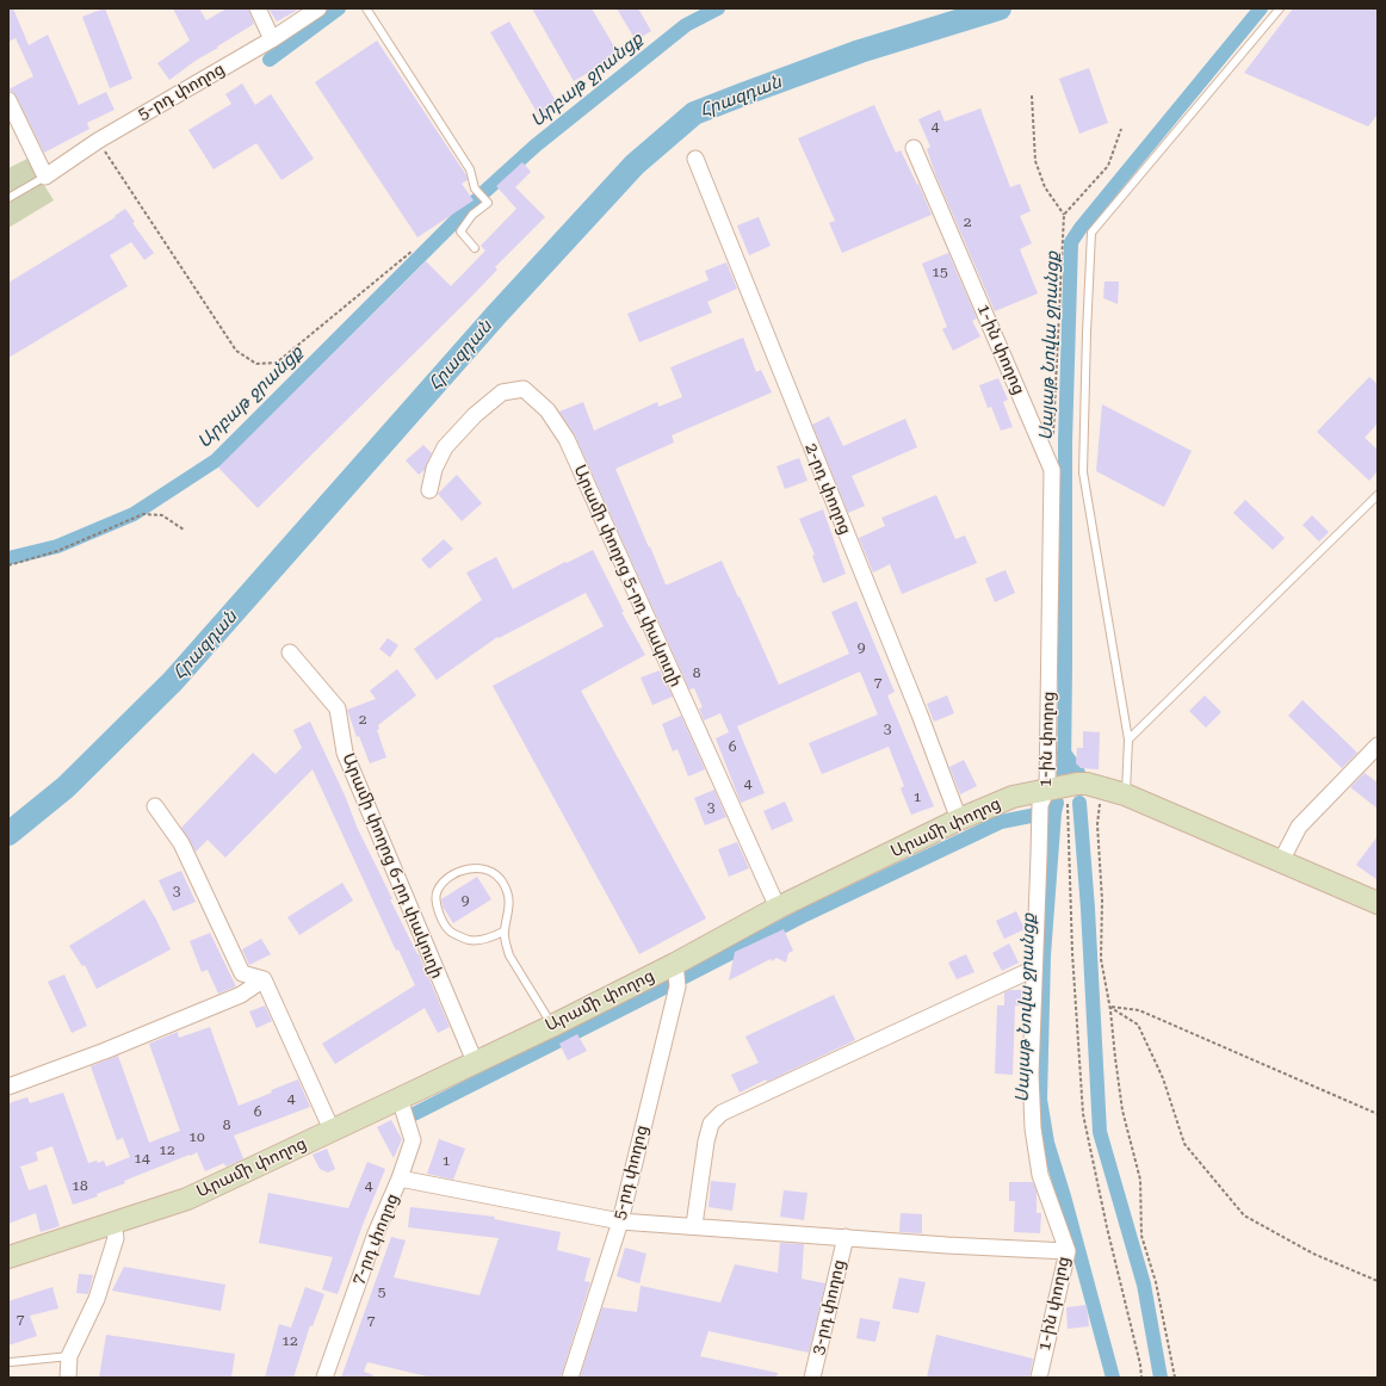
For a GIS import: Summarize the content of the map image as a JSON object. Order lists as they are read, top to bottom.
{
  "streets": {
    "main road": ["Արամի փողոց"],
    "street": [
      "5-րդ փողոց",
      "1-ին փողոց",
      "2-րդ փողոց",
      "Արամի փողոց 5-րդ փակուղի",
      "Արամի փողոց 6-րդ փակուղի",
      "7-րդ փողոց",
      "3-րդ փողոց"
    ]
  },
  "crossings": [
    ["5-րդ փողոց", "Արամի փողոց"],
    ["1-ին փողոց", "Արամի փողոց"],
    ["2-րդ փողոց", "Արամի փողոց"],
    ["Արամի փողոց 5-րդ փակուղի", "Արամի փողոց"],
    ["Արամի փողոց", "Արամի փողոց 6-րդ փակուղի"],
    ["Արամի փողոց", "7-րդ փողոց"]
  ],
  "water": ["Արբաթ ջրանցք", "Հրազդան", "Սայաթ Նովա ջրանցք"],
  "house_numbers": [
    "4",
    "2",
    "15",
    "9",
    "8",
    "7",
    "2",
    "3",
    "6",
    "4",
    "1",
    "3",
    "3",
    "9",
    "4",
    "6",
    "8",
    "10",
    "12",
    "14",
    "1",
    "18",
    "4",
    "5",
    "7",
    "7",
    "12"
  ]
}
